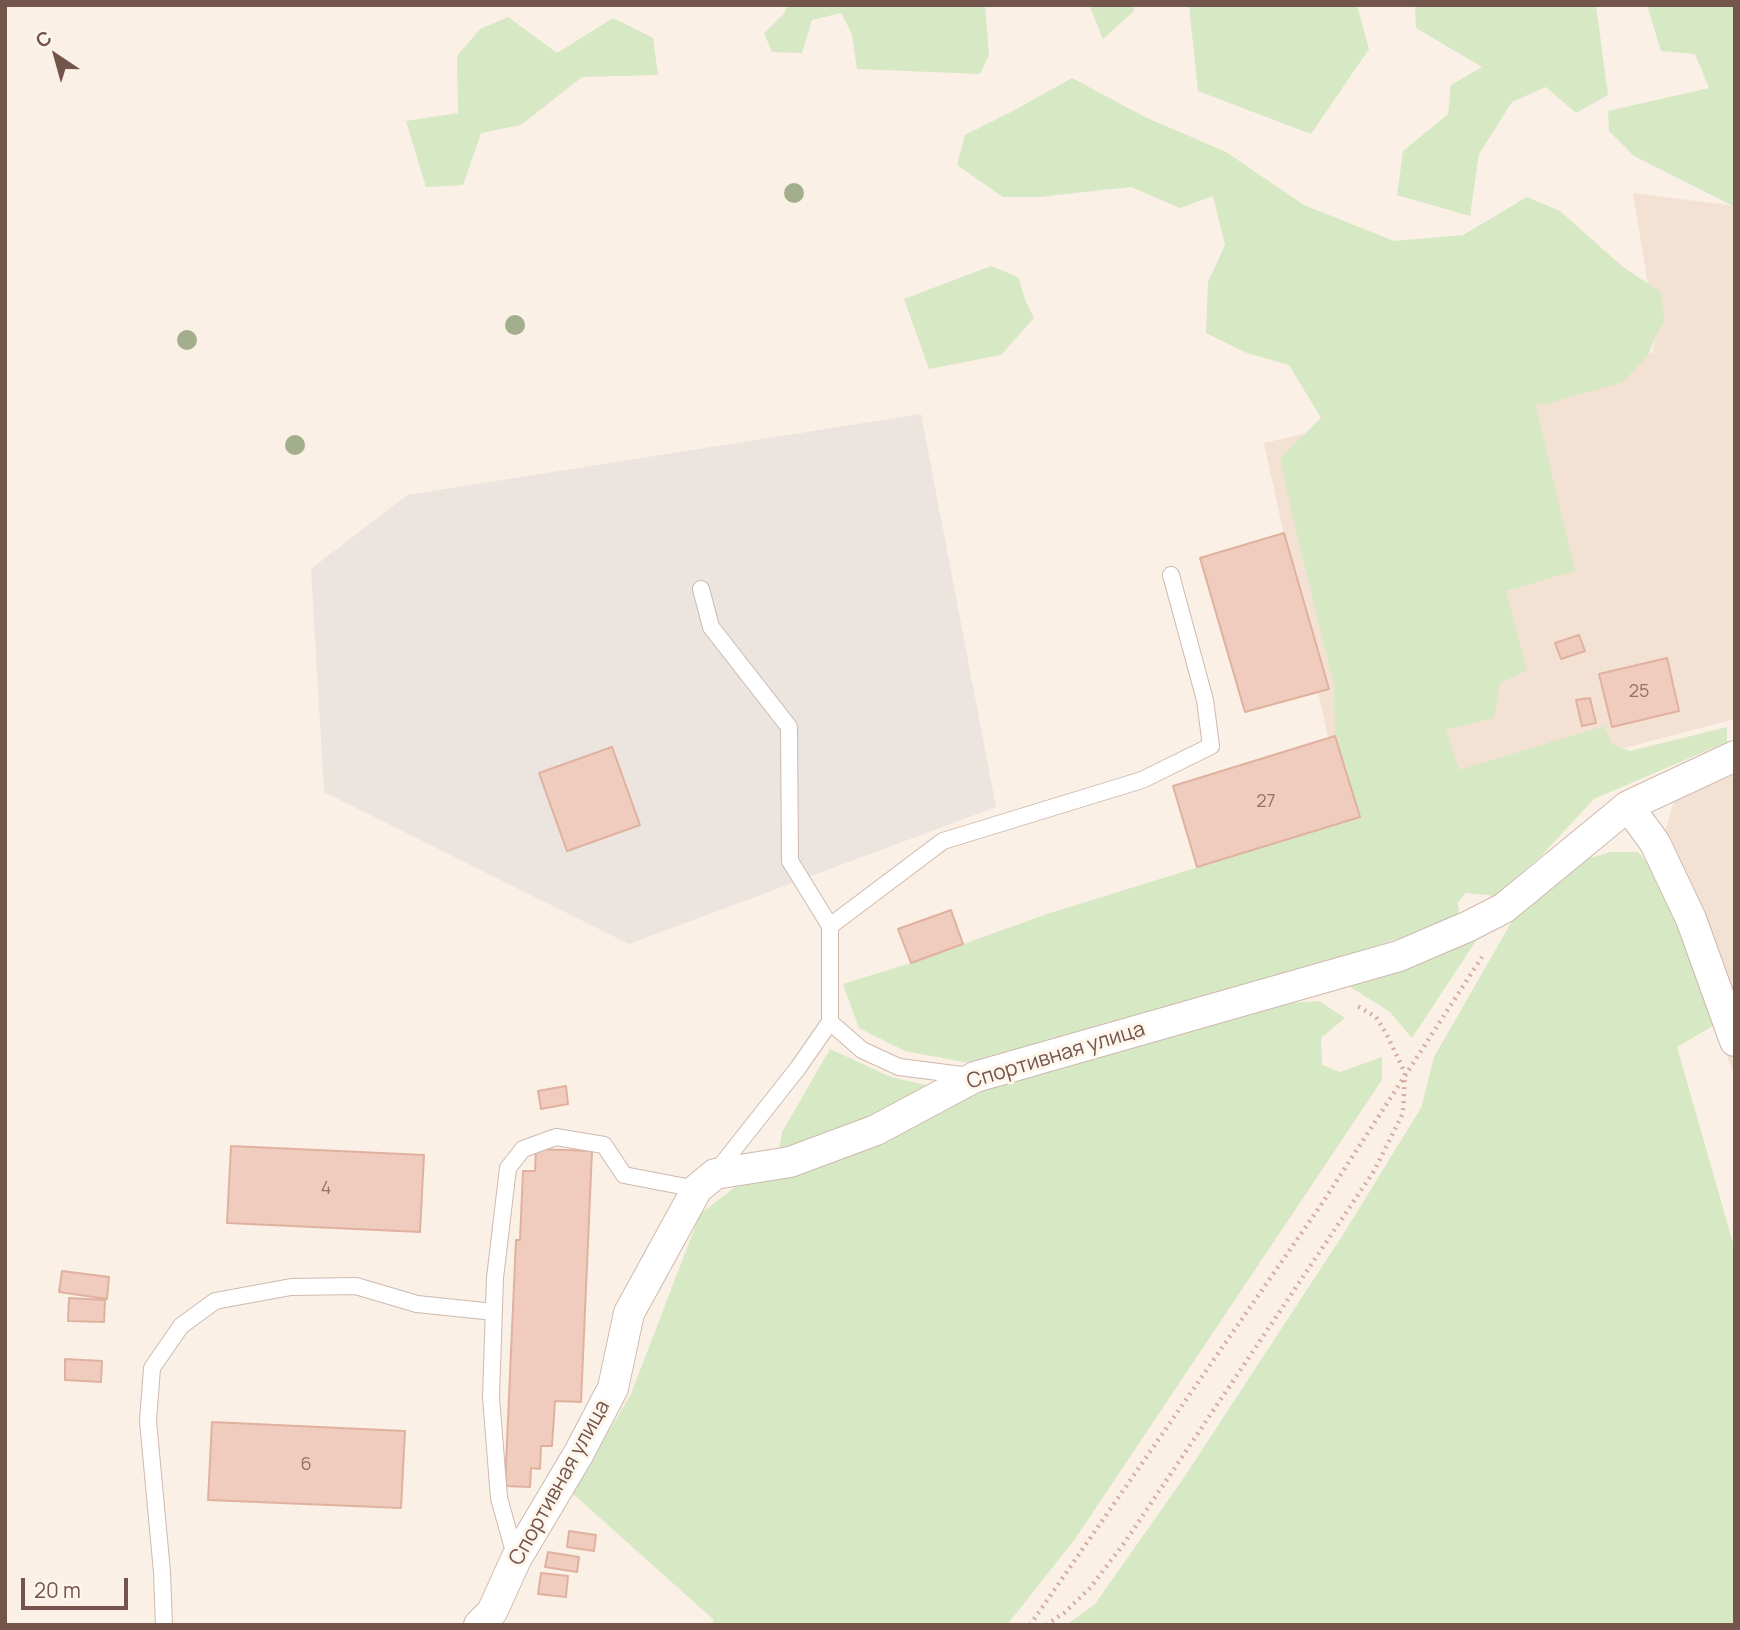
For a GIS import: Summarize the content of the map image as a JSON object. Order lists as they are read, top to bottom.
{
  "streets": {
    "street": ["Спортивная улица"]
  },
  "house_numbers": [
    "25",
    "27",
    "4",
    "6"
  ],
  "scale_bar": "20 m",
  "north": "top left"
}
